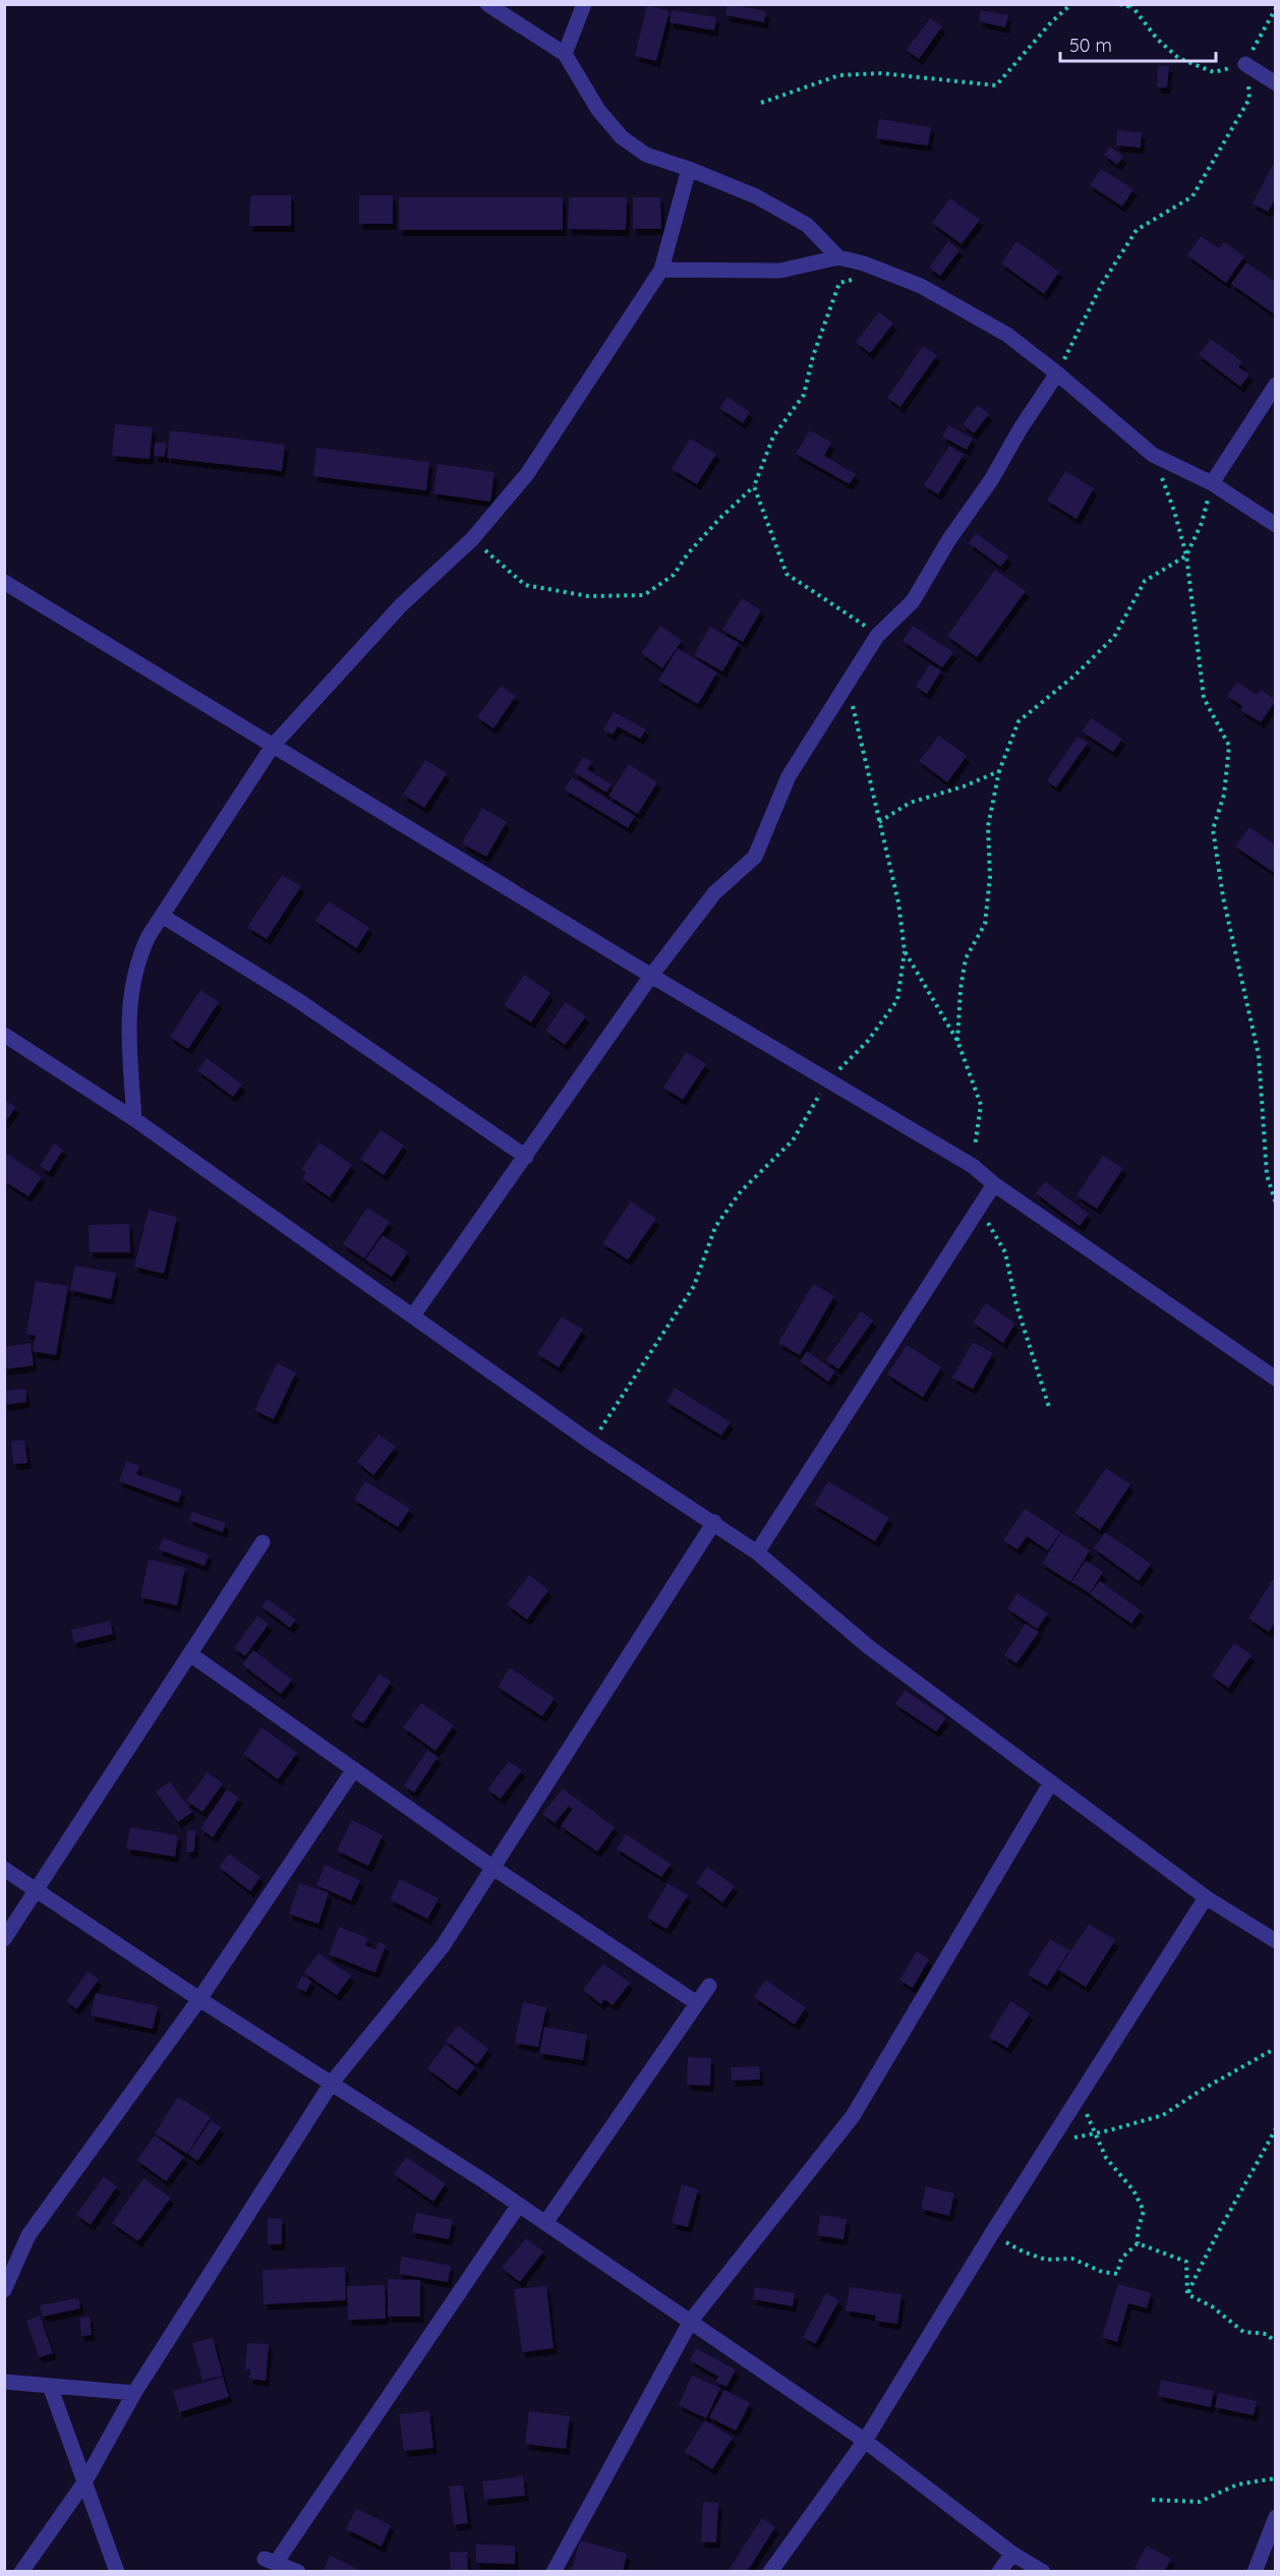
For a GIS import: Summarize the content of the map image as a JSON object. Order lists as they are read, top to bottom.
{
  "scale_bar": "50 m"
}
